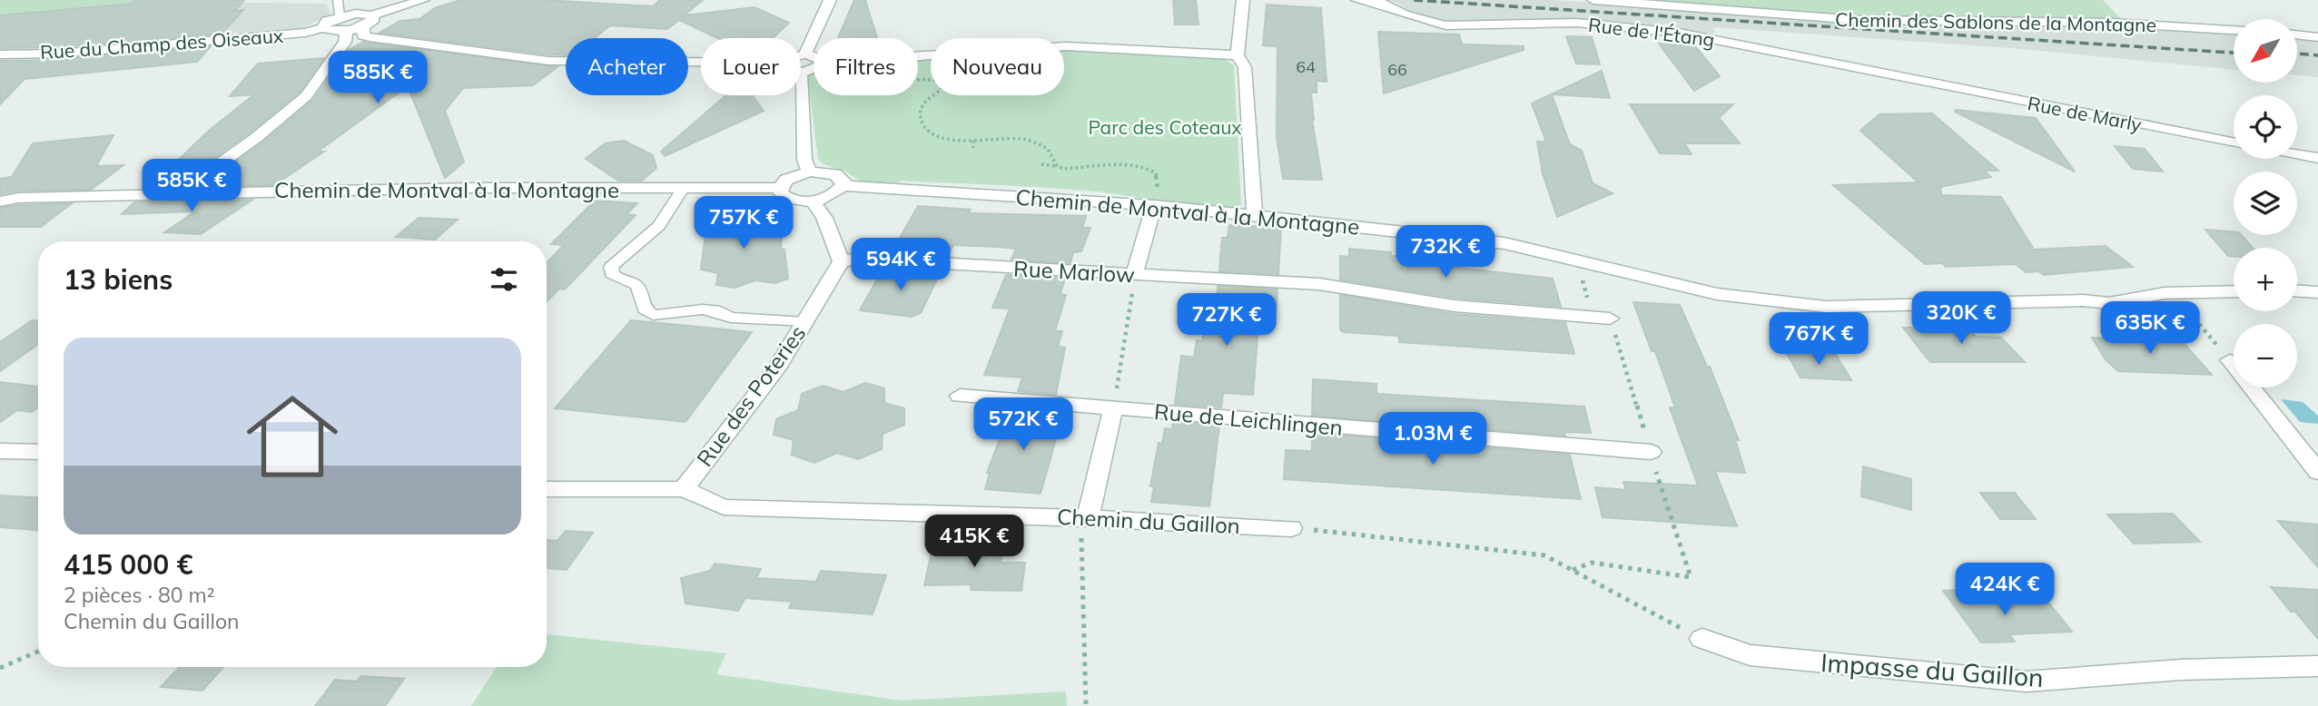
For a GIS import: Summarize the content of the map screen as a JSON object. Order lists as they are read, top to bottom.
{
  "streets": {
    "street": [
      "Chemin des Sablons de la Montagne",
      "Rue de l'Étang",
      "Rue du Champ des Oiseaux",
      "Rue de Marly",
      "Chemin de Montval à la Montagne",
      "Rue Marlow",
      "Rue des Poteries",
      "Rue de Leichlingen",
      "Chemin du Gaillon",
      "Impasse du Gaillon"
    ]
  },
  "crossings": [
    ["Rue de l'Étang", "Rue de Marly"],
    ["Rue Marlow", "Rue des Poteries"],
    ["Rue des Poteries", "Chemin du Gaillon"]
  ],
  "parks": ["Parc des Coteaux"],
  "house_numbers": ["64", "66"],
  "north": "bottom left",
  "page": {
    "map_buttons": ["+", "−"],
    "chip": [
      "Acheter",
      "Louer",
      "Filtres",
      "Nouveau"
    ],
    "price": [
      "585K €",
      "585K €",
      "757K €",
      "732K €",
      "594K €",
      "320K €",
      "727K €",
      "635K €",
      "767K €",
      "572K €",
      "1.03M €",
      "415K €",
      "424K €"
    ],
    "heading": "13 biens",
    "list": [
      {
        "name": "415 000 €",
        "note": "2 pièces · 80 m² · Chemin du Gaillon"
      }
    ]
  }
}
